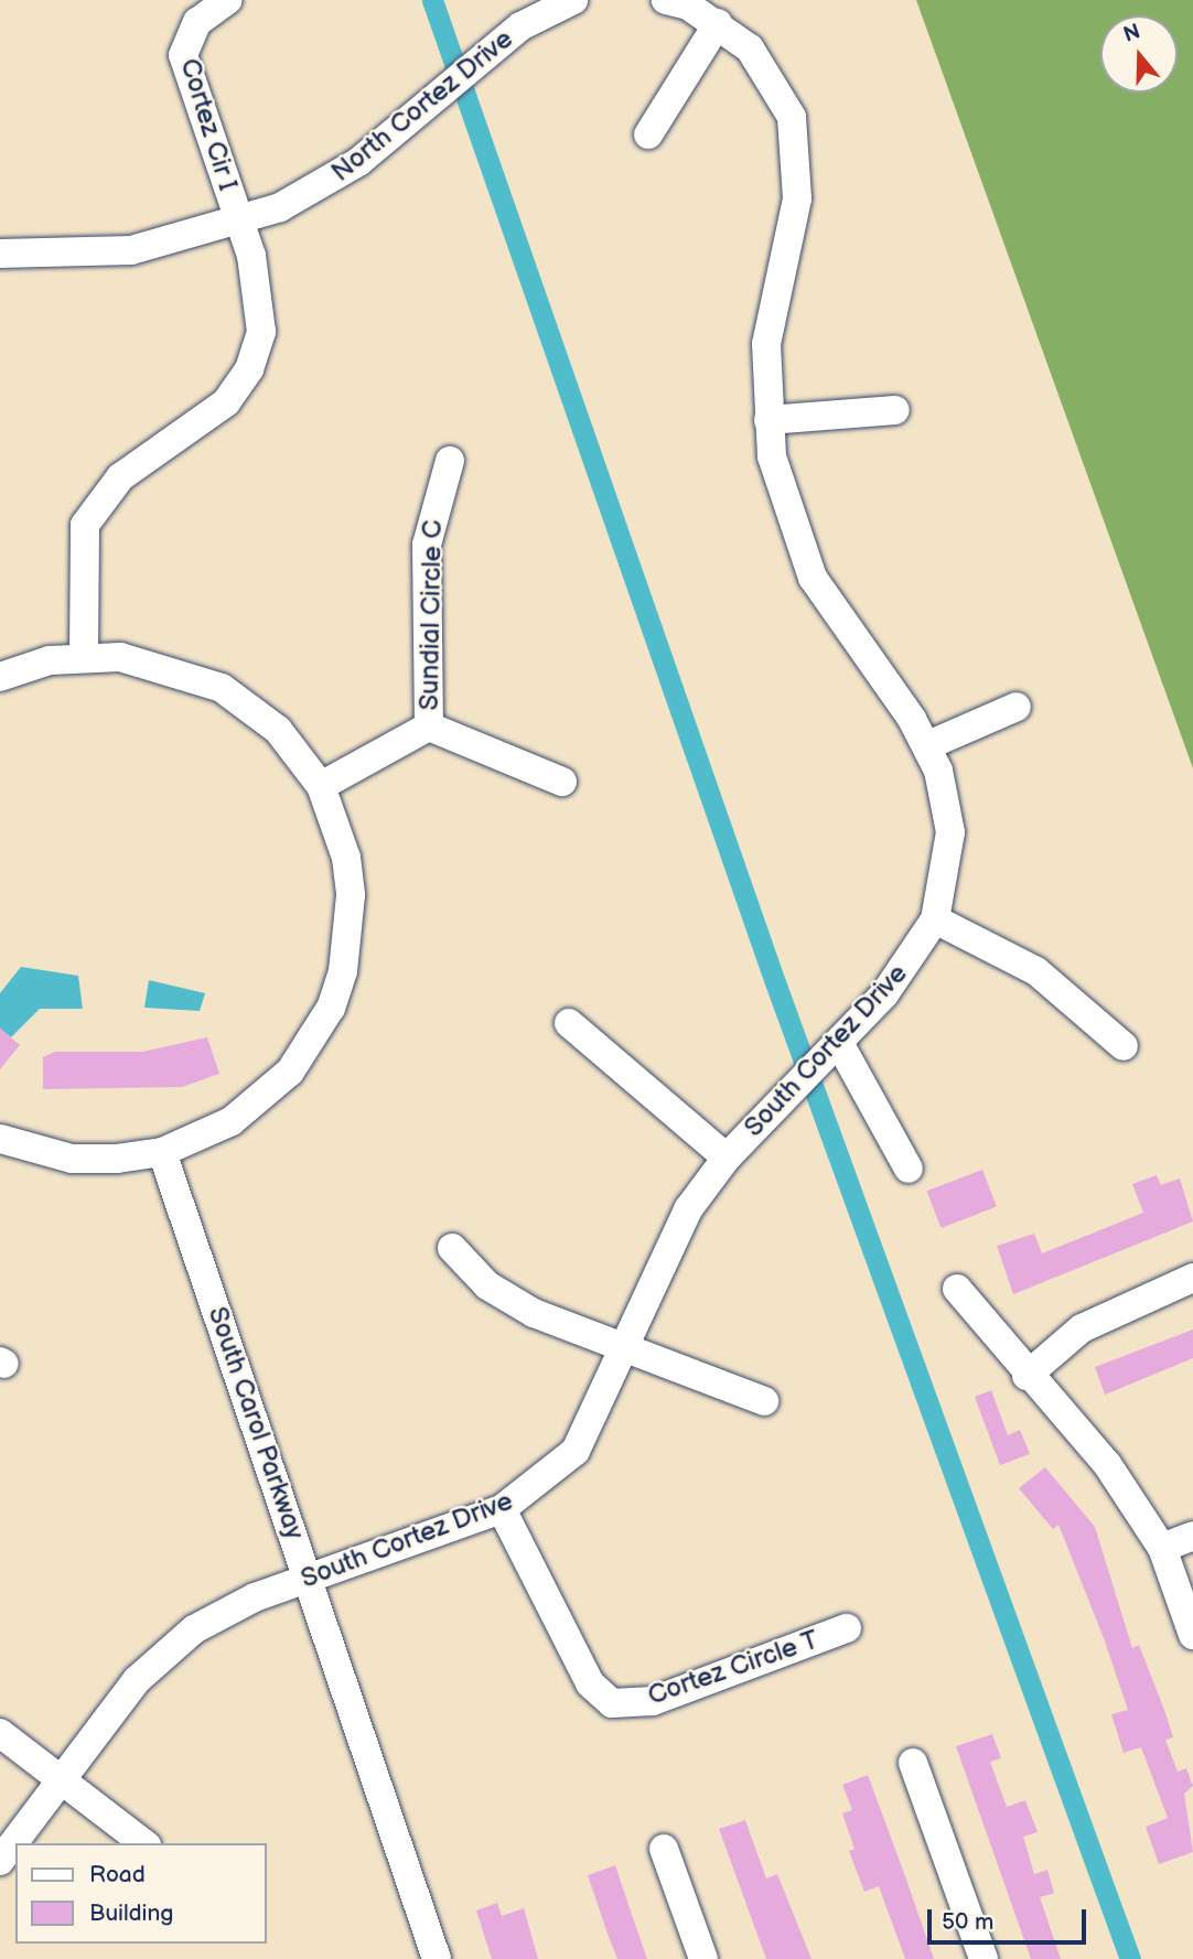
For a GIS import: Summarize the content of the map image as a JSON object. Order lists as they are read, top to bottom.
{
  "streets": {
    "street": [
      "North Cortez Drive",
      "Cortez Cir I",
      "Sundial Circle C",
      "South Cortez Drive",
      "South Carol Parkway",
      "Cortez Circle T"
    ]
  },
  "crossings": [
    ["North Cortez Drive", "Cortez Cir I"],
    ["South Cortez Drive", "South Carol Parkway"],
    ["South Cortez Drive", "Cortez Circle T"]
  ],
  "legend": ["Road", "Building"],
  "scale_bar": "50 m",
  "north": "top"
}
